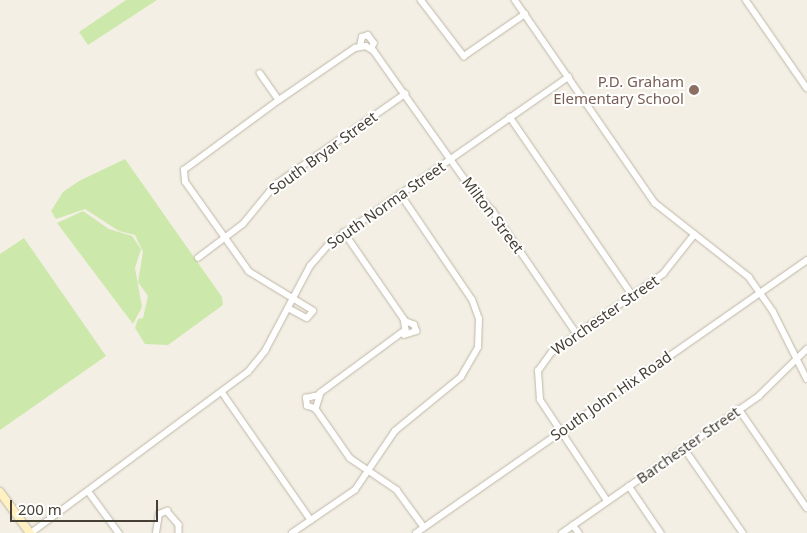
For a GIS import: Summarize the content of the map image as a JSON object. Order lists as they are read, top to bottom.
{
  "streets": {
    "street": [
      "South Bryar Street",
      "South Norma Street",
      "Milton Street",
      "Worchester Street",
      "South John Hix Road",
      "Barchester Street"
    ]
  },
  "crossings": [
    ["South Bryar Street", "Milton Street"],
    ["South Norma Street", "Milton Street"],
    ["Milton Street", "Worchester Street"],
    ["Worchester Street", "South John Hix Road"],
    ["Worchester Street", "Barchester Street"]
  ],
  "places": ["P.D. Graham Elementary School"],
  "scale_bar": "200 m"
}
